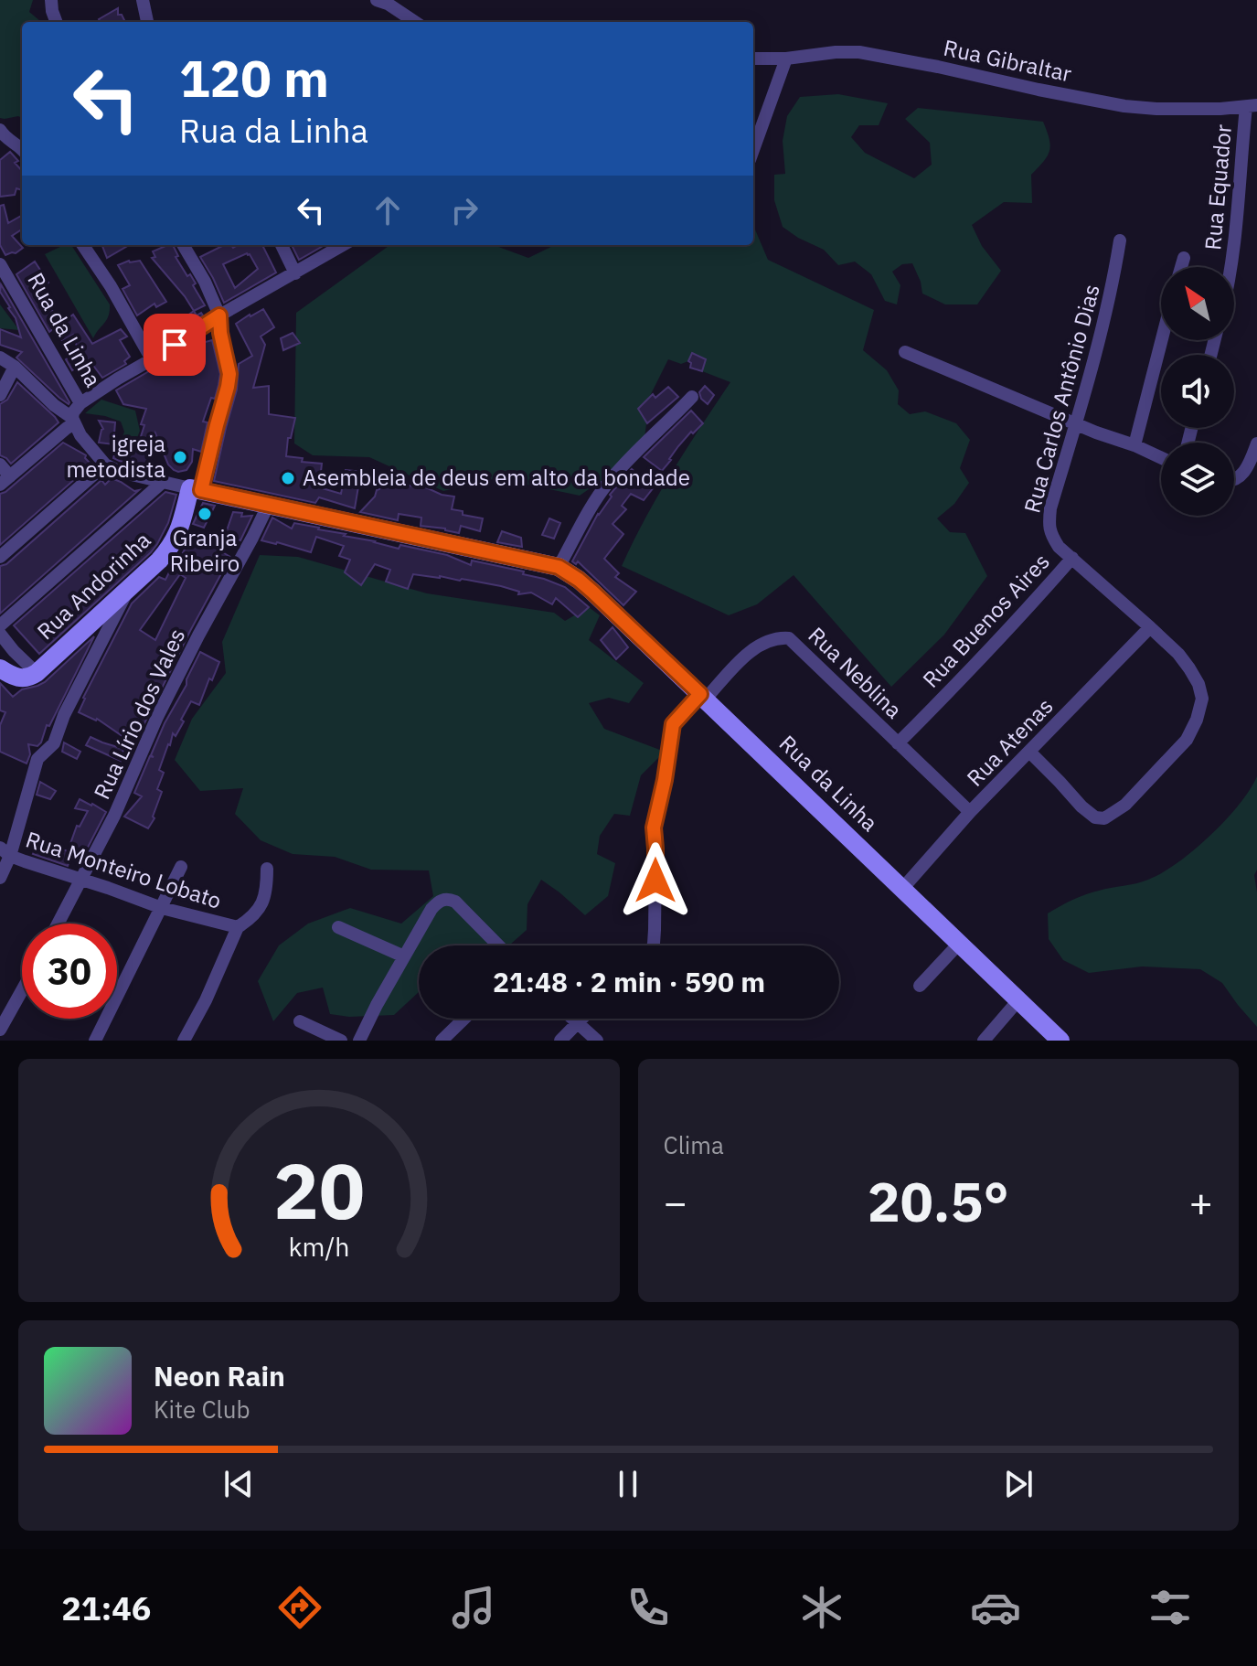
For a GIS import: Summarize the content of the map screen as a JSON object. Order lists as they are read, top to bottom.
{
  "streets": {
    "street": [
      "Rua Gibraltar",
      "Rua Equador",
      "Rua da Linha",
      "Rua Carlos Antônio Dias",
      "Rua Andorinha",
      "Rua Buenos Aires",
      "Rua Neblina",
      "Rua Lírio dos Vales",
      "Rua Atenas",
      "Rua Monteiro Lobato"
    ]
  },
  "crossings": [
    ["Rua Gibraltar", "Rua Equador"],
    ["Rua da Linha", "Rua Andorinha"],
    ["Rua da Linha", "Rua Neblina"],
    ["Rua da Linha", "Rua Lírio dos Vales"],
    ["Rua da Linha", "Rua Atenas"],
    ["Rua Carlos Antônio Dias", "Rua Buenos Aires"],
    ["Rua Buenos Aires", "Rua Neblina"],
    ["Rua Neblina", "Rua Atenas"],
    ["Rua Lírio dos Vales", "Rua Monteiro Lobato"]
  ],
  "places": ["igreja metodista", "Asembleia de deus em alto da bondade", "Granja Ribeiro"],
  "north": "top left",
  "page": {
    "turn": ["120 m", "Rua da Linha"],
    "limit": "30",
    "trip": "21:48 · 2 min · 590 m",
    "tile": "Clima",
    "heat": ["−", "20.5°", "+"],
    "song": ["Neon Rain", "Kite Club"],
    "tabs": "21:46",
    "gauge": ["20", "km/h"]
  }
}
